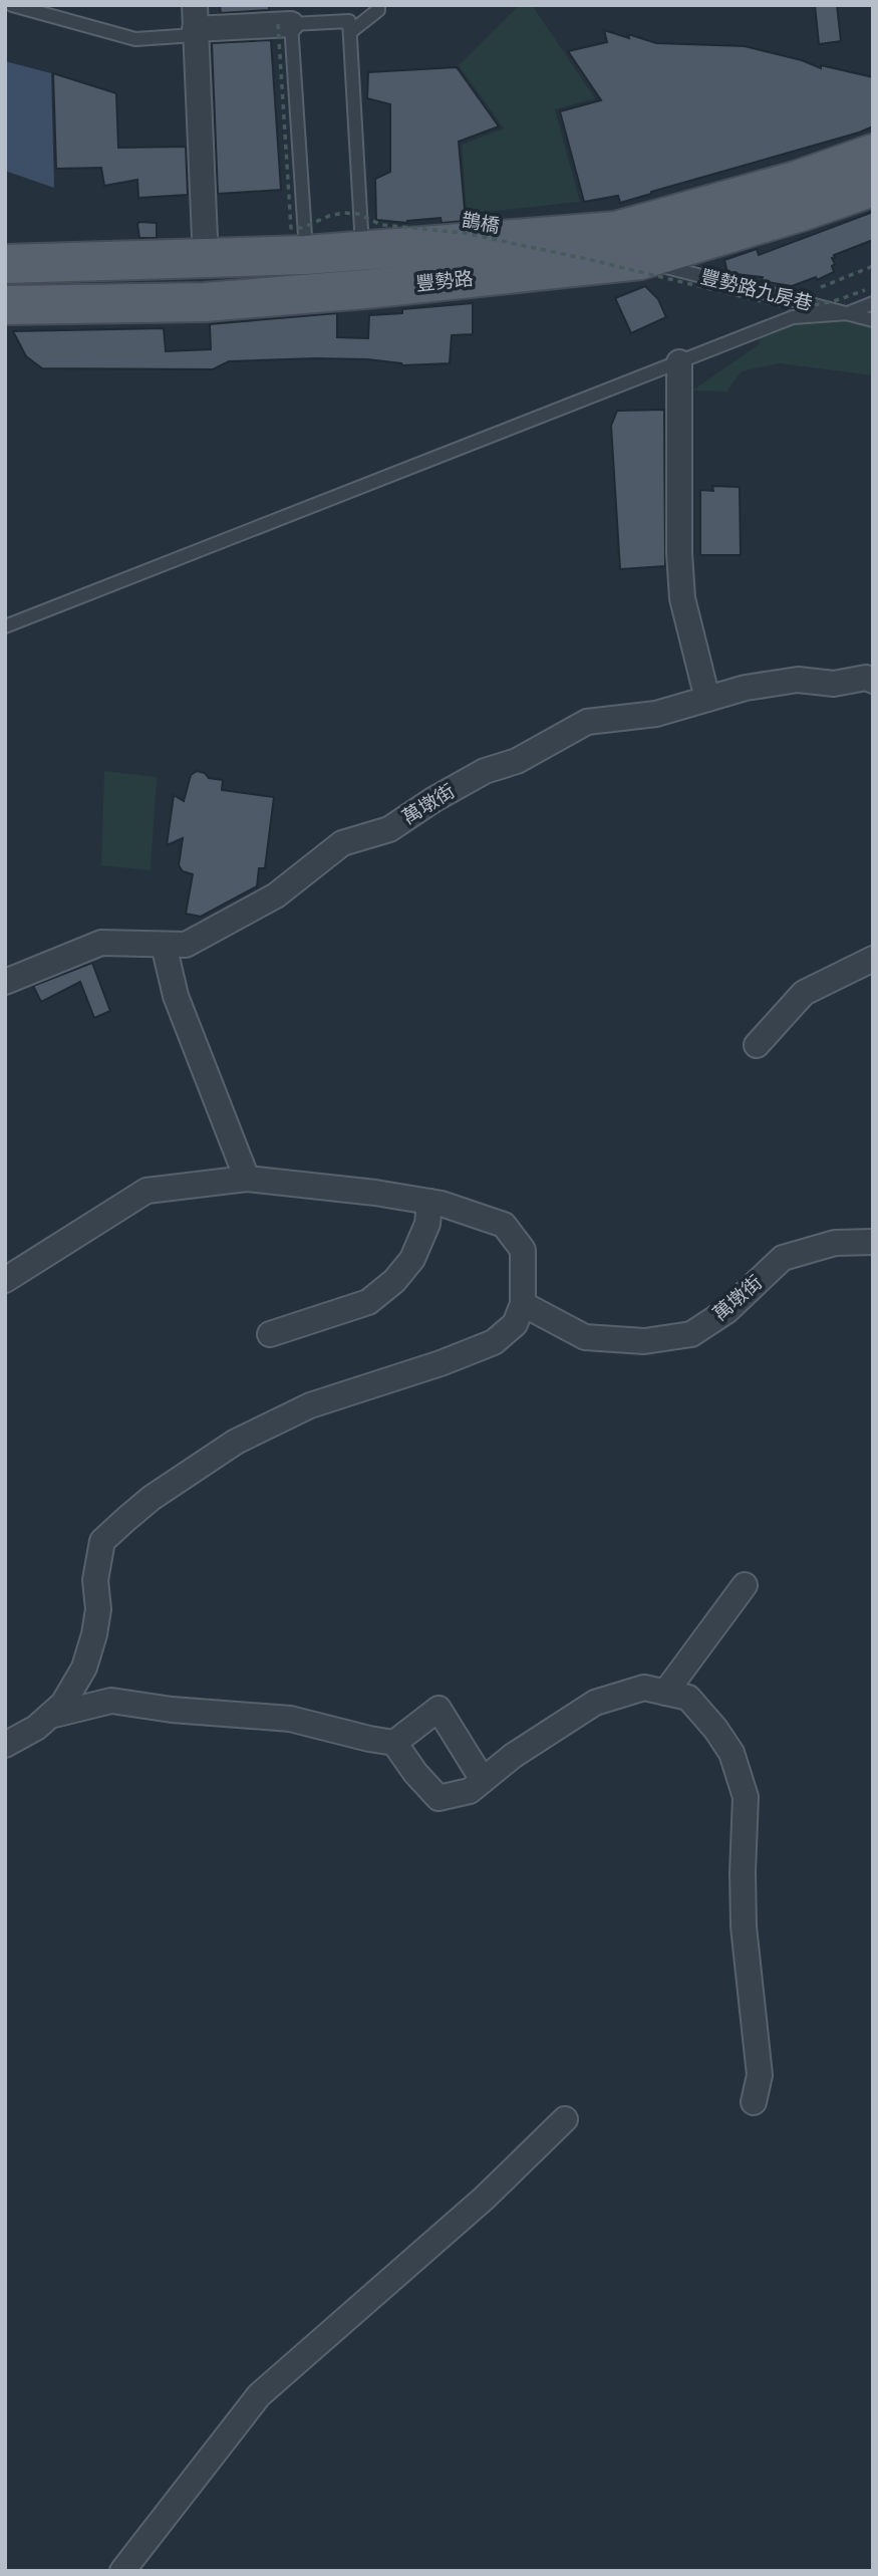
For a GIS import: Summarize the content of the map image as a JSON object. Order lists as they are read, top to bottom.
{
  "streets": {
    "main road": ["豐勢路"],
    "street": ["萬墩街"],
    "lane": ["豐勢路九房巷"],
    "path": ["鵲橋"]
  },
  "crossings": [
    ["豐勢路", "豐勢路九房巷"]
  ]
}
